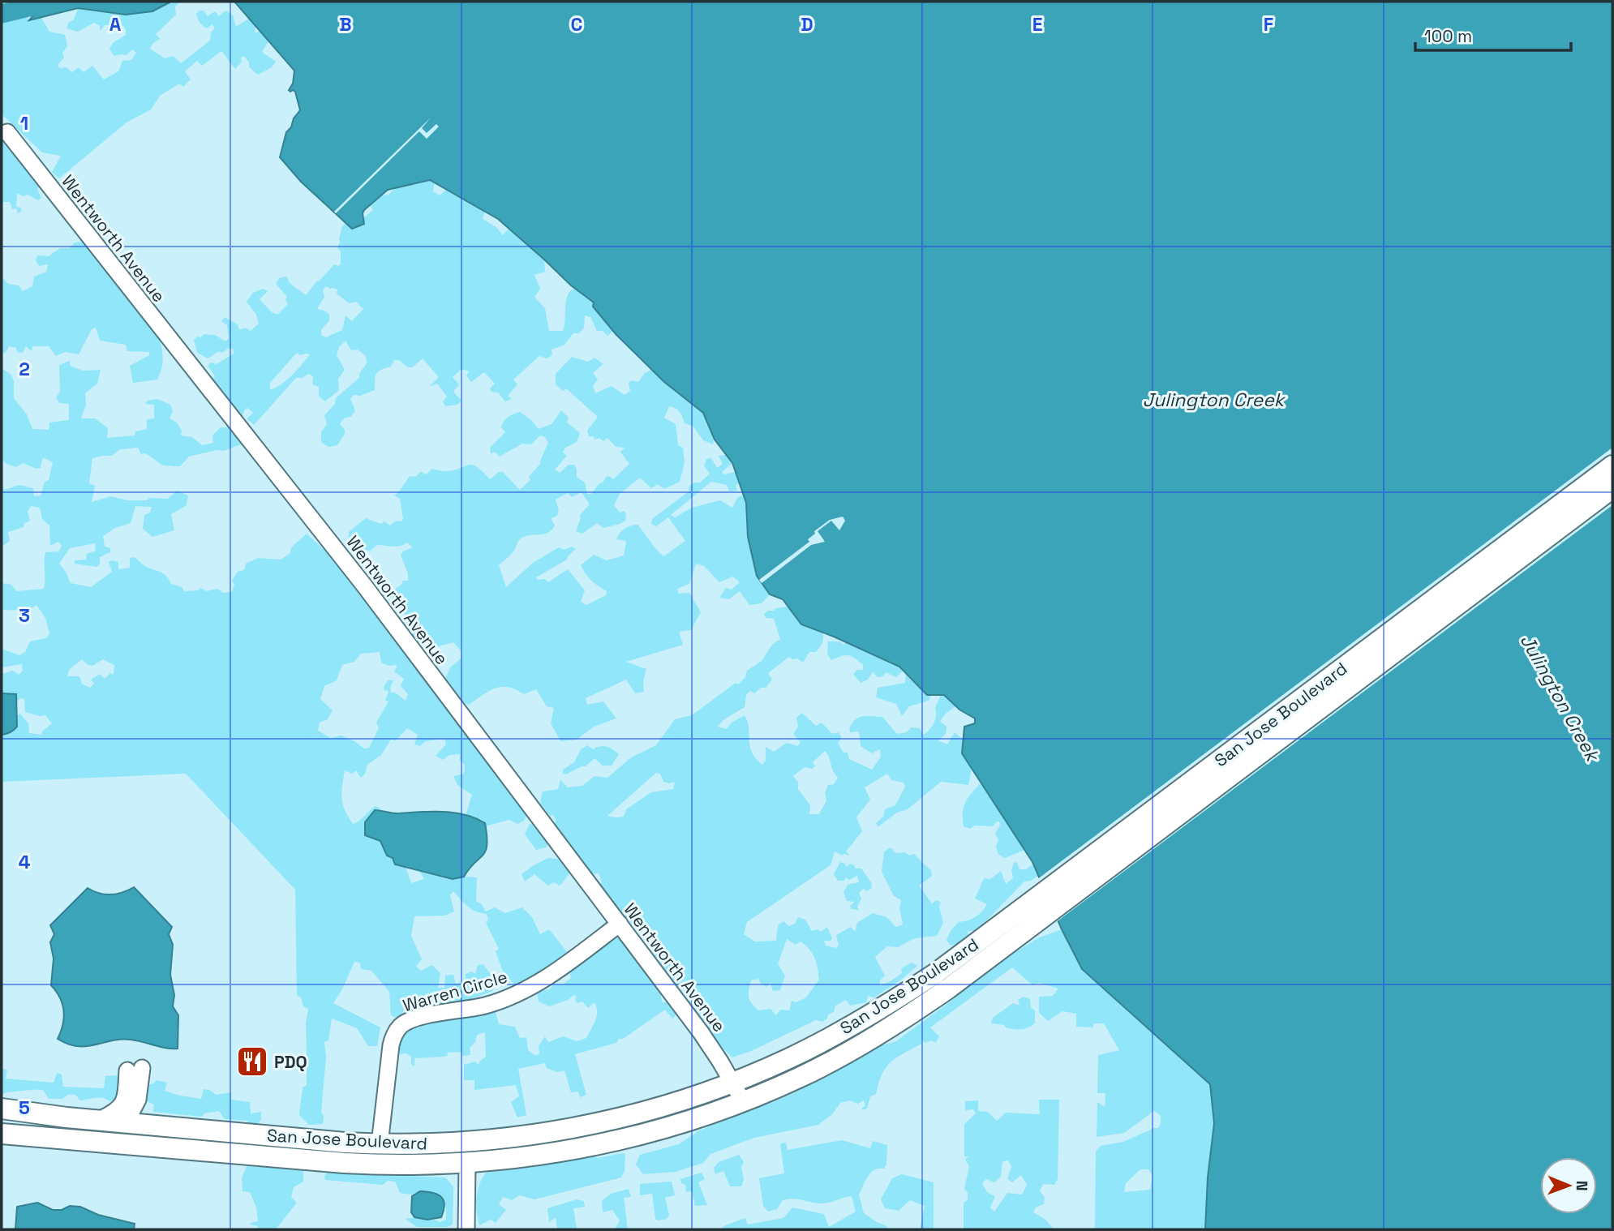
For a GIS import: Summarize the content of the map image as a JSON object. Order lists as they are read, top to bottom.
{
  "streets": {
    "main road": ["San Jose Boulevard"],
    "street": ["Wentworth Avenue", "Warren Circle"]
  },
  "crossings": [
    ["Wentworth Avenue", "San Jose Boulevard"],
    ["Wentworth Avenue", "Warren Circle"],
    ["San Jose Boulevard", "Warren Circle"]
  ],
  "water": ["Julington Creek"],
  "places": {
    "restaurant": ["PDQ"]
  },
  "scale_bar": "100 m",
  "north": "right",
  "grid": {
    "columns": [
      "A",
      "B",
      "C",
      "D",
      "E",
      "F"
    ],
    "rows": [
      "1",
      "2",
      "3",
      "4",
      "5"
    ]
  }
}
